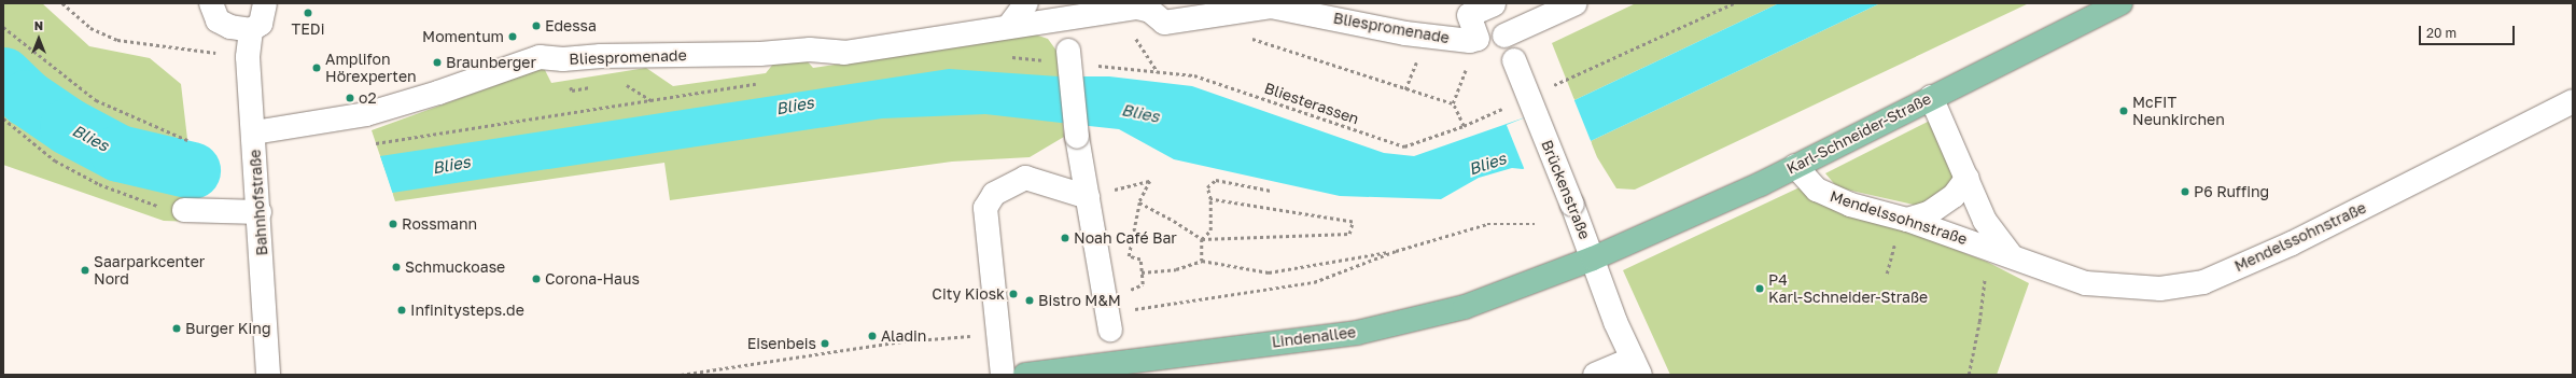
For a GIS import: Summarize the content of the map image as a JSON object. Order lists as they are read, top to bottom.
{
  "streets": {
    "main road": ["Karl-Schneider-Straße", "Lindenallee"],
    "street": [
      "Bliespromenade",
      "Brückenstraße",
      "Bahnhofstraße",
      "Mendelssohnstraße"
    ],
    "path": ["Bliesterassen"]
  },
  "crossings": [
    ["Bliespromenade", "Brückenstraße"],
    ["Bliespromenade", "Bahnhofstraße"],
    ["Karl-Schneider-Straße", "Brückenstraße"],
    ["Karl-Schneider-Straße", "Mendelssohnstraße"],
    ["Karl-Schneider-Straße", "Lindenallee"],
    ["Brückenstraße", "Lindenallee"]
  ],
  "water": ["Blies"],
  "places": [
    "TEDi",
    "Edessa",
    "Momentum",
    "Braunberger",
    "Amplifon Hörexperten",
    "o2",
    "McFIT Neunkirchen",
    "P6 Ruffing",
    "Rossmann",
    "Noah Café Bar",
    "Schmuckoase",
    "Saarparkcenter Nord",
    "Corona-Haus",
    "P4 Karl-Schneider-Straße",
    "City Kiosk",
    "Bistro M&M",
    "Infinitysteps.de",
    "Burger King",
    "Aladin",
    "Eisenbeis"
  ],
  "scale_bar": "20 m",
  "north": "top"
}
